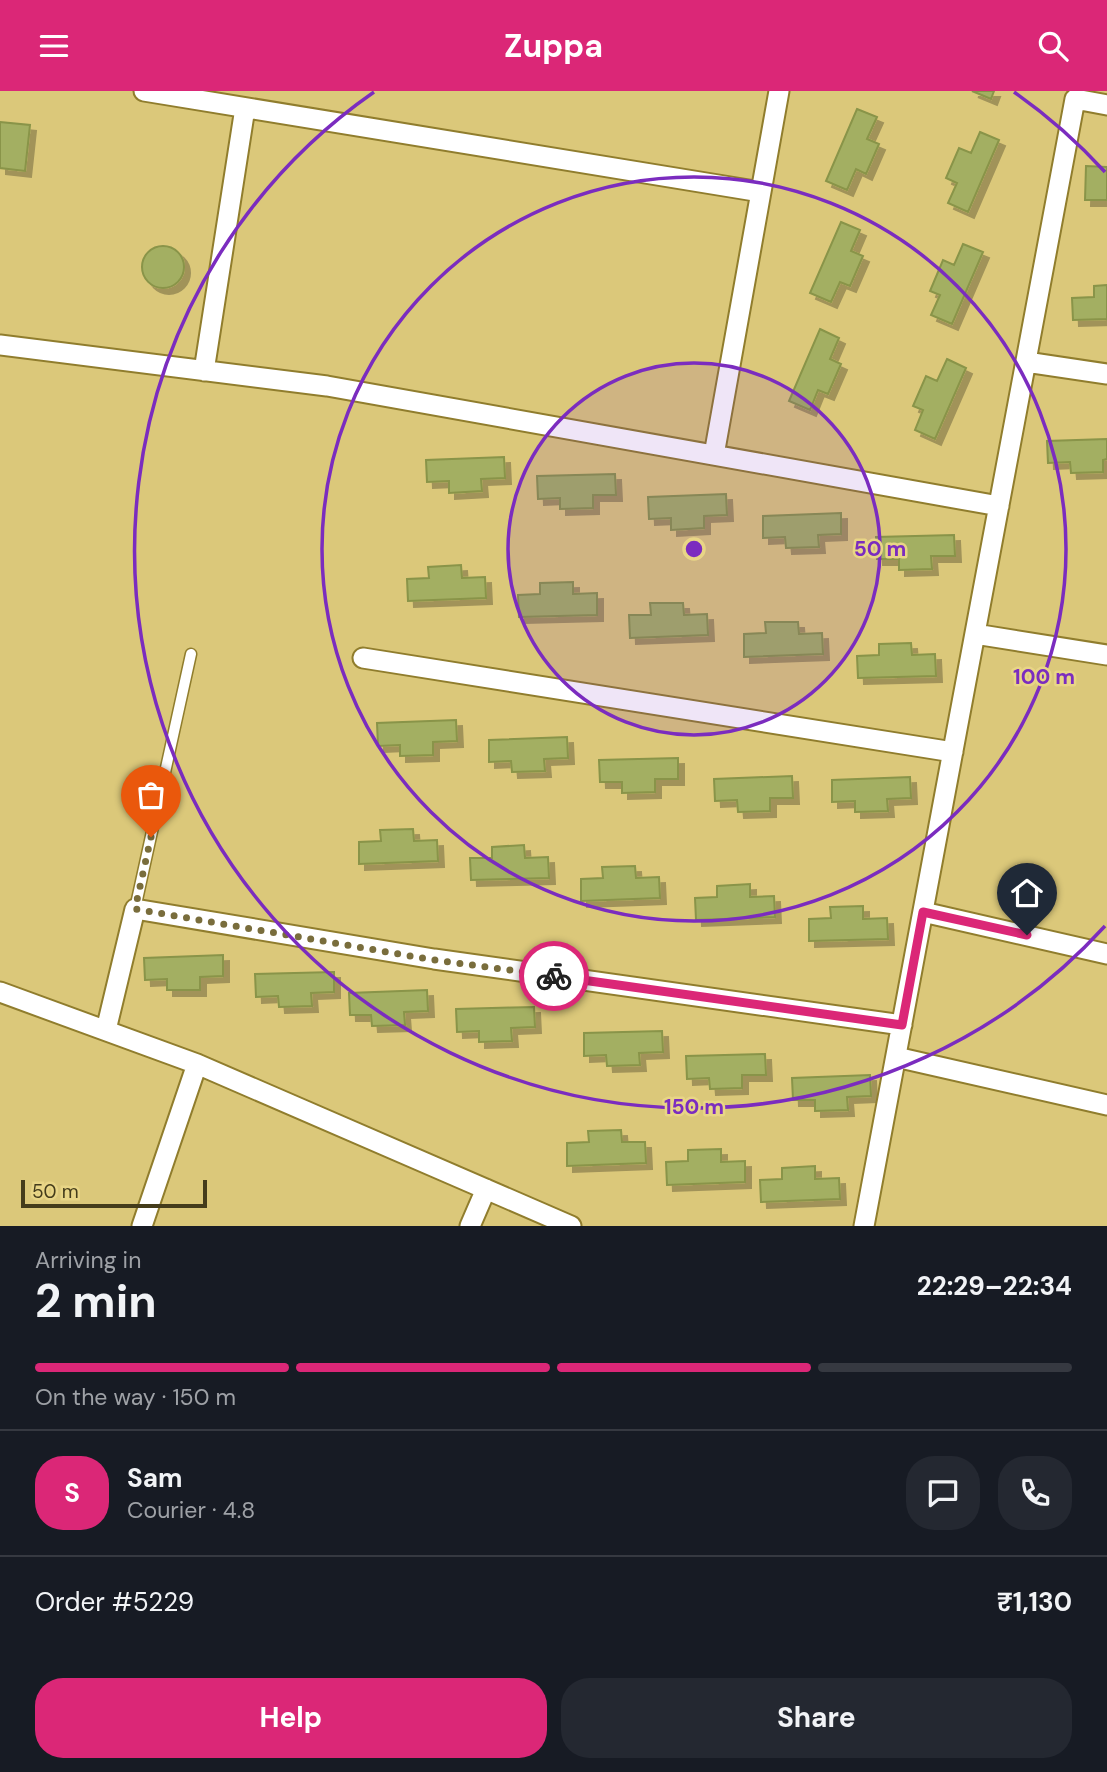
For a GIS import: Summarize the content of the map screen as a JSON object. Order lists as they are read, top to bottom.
{
  "scale_bar": "50 m",
  "page": {
    "header": "Zuppa",
    "scale": "50 m",
    "heading": ["2 min", "Arriving in", "22:29–22:34"],
    "panel": [
      "Sam",
      "Courier · 4.8",
      "Order #5229",
      "₹1,130"
    ],
    "bar": "On the way · 150 m",
    "round": "S",
    "buttons": ["Help", "Share"]
  },
  "rings": ["50 m", "100 m", "150 m"]
}
